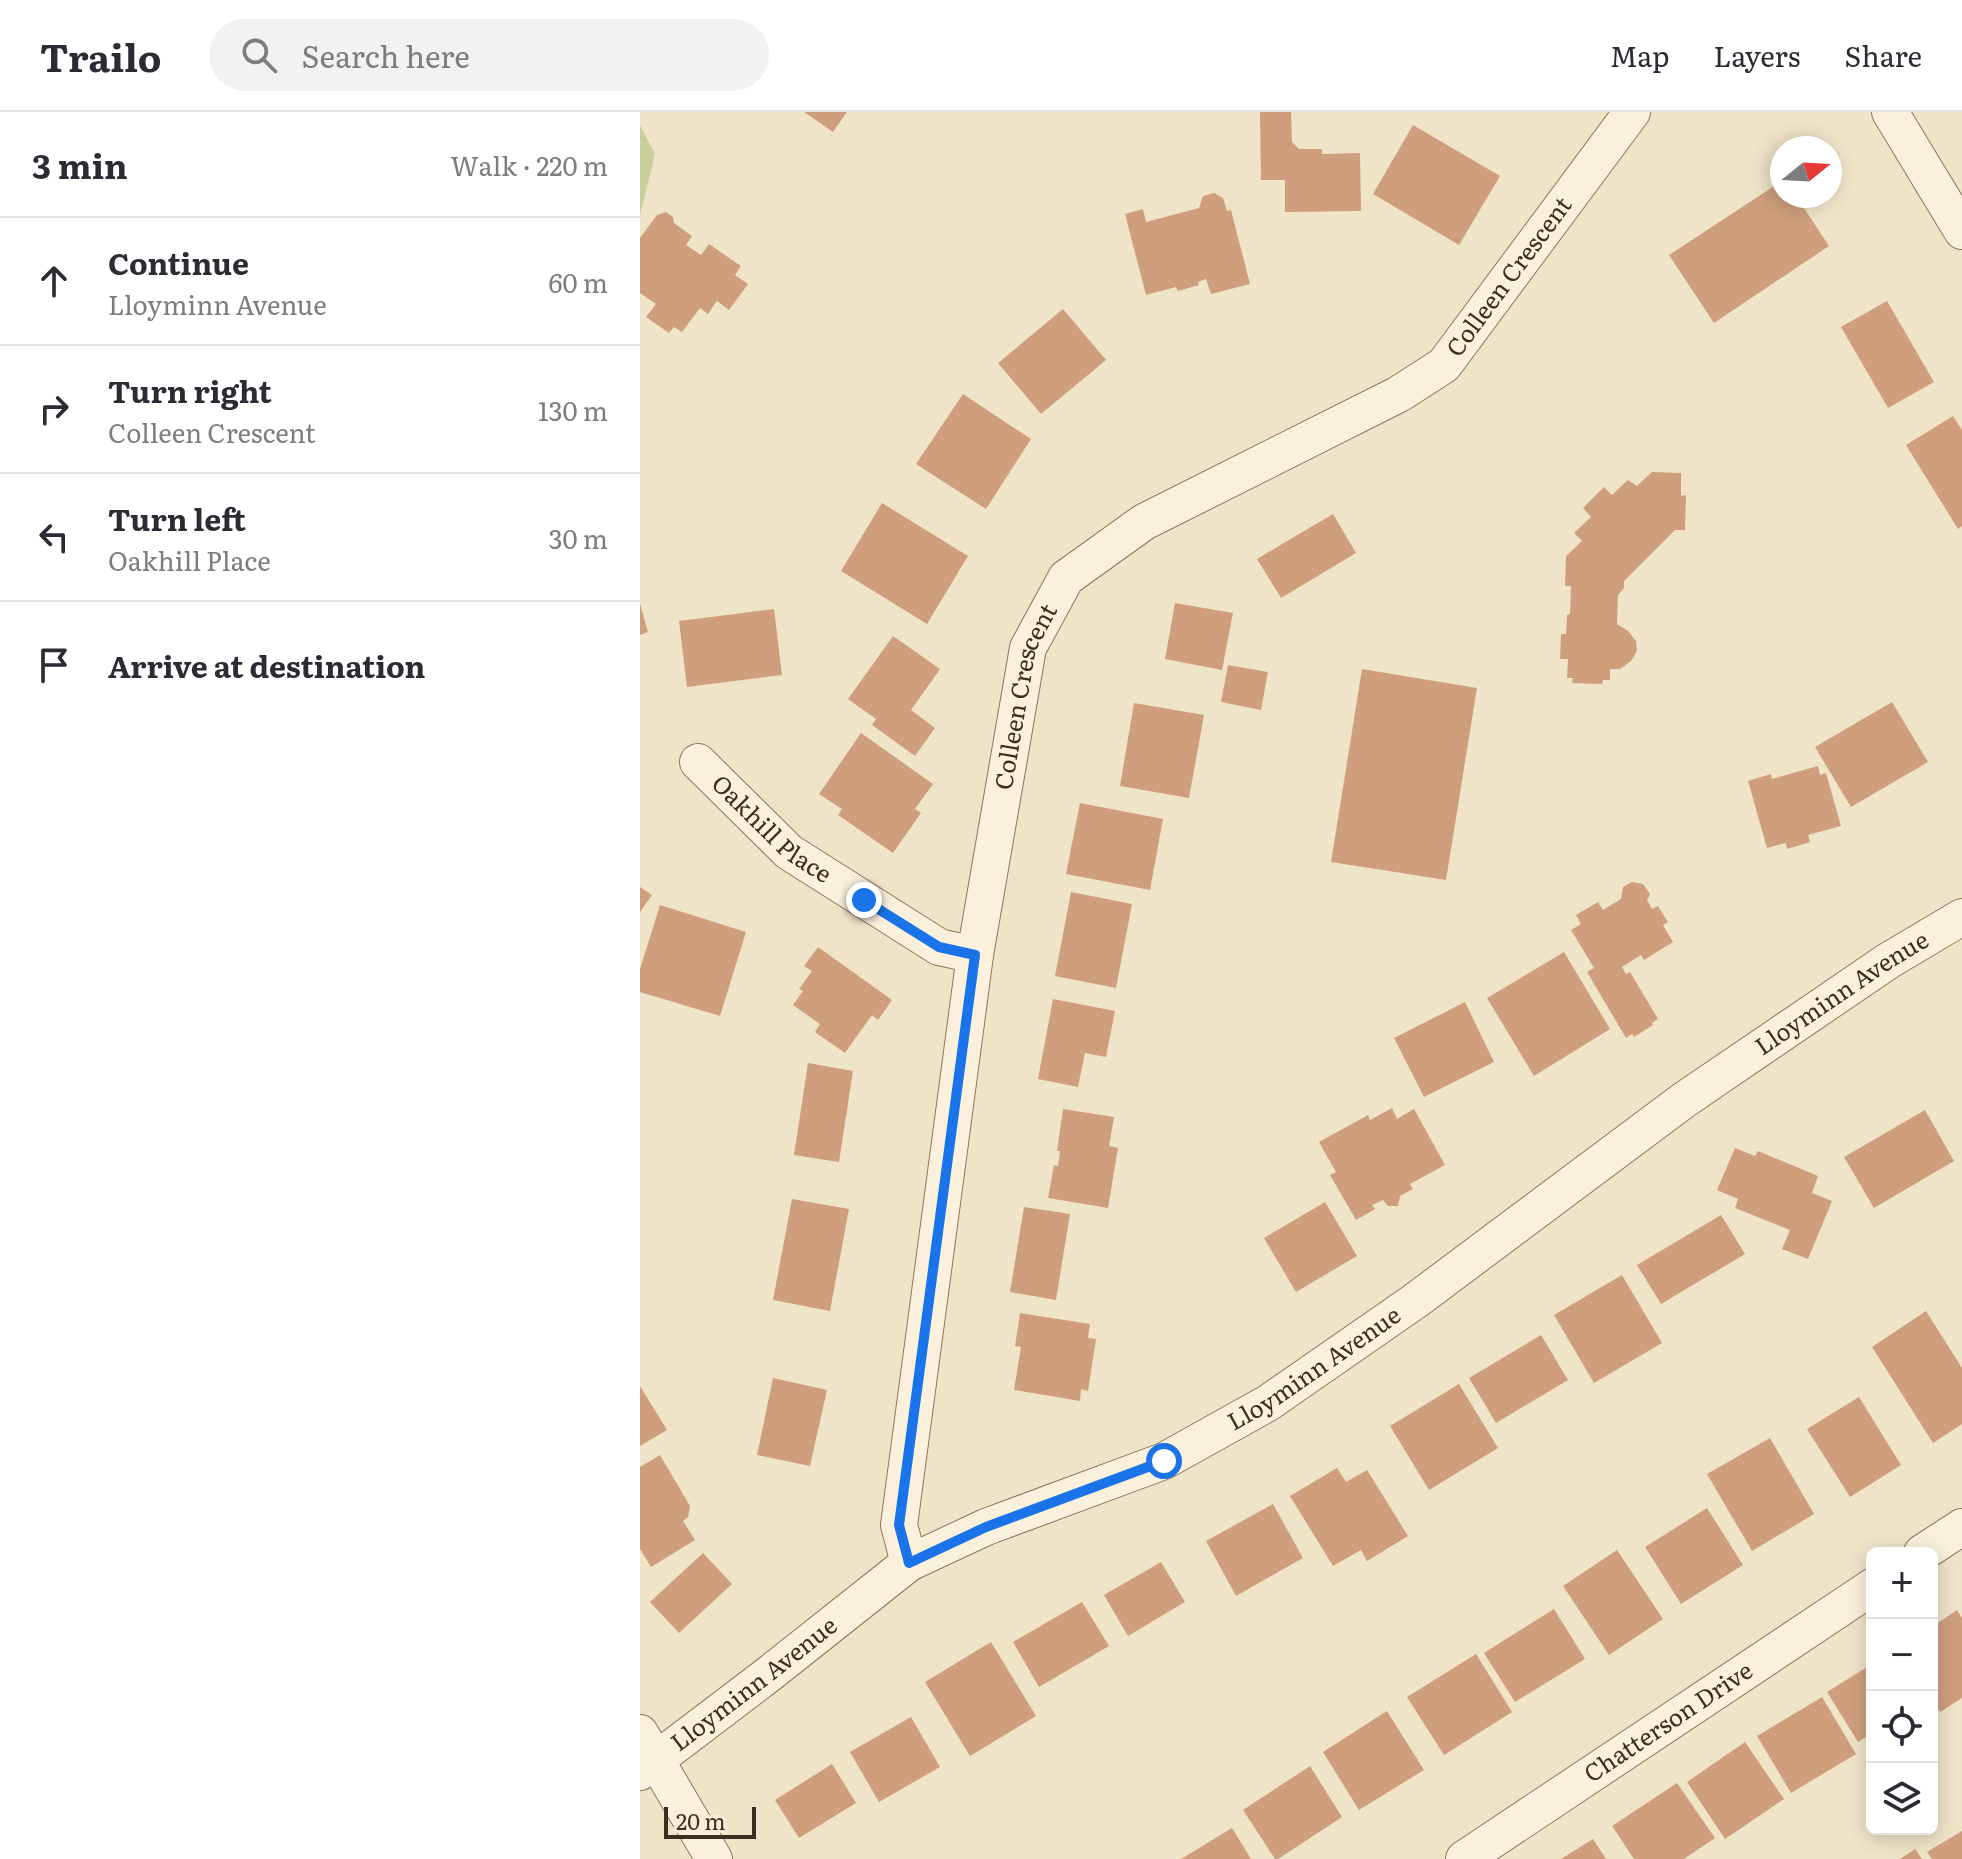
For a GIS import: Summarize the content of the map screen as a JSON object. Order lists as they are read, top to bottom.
{
  "streets": {
    "street": [
      "Colleen Crescent",
      "Oakhill Place",
      "Lloyminn Avenue",
      "Chatterson Drive"
    ]
  },
  "crossings": [
    ["Colleen Crescent", "Oakhill Place"],
    ["Colleen Crescent", "Lloyminn Avenue"]
  ],
  "scale_bar": "20 m",
  "north": "right",
  "page": {
    "header": "Trailo",
    "search": "Search here",
    "nav": ["Map", "Layers", "Share"],
    "heading": ["3 min", "Walk · 220 m"],
    "list": [
      ["Continue", "Lloyminn Avenue", "60 m"],
      ["Turn right", "Colleen Crescent", "130 m"],
      ["Turn left", "Oakhill Place", "30 m"],
      "Arrive at destination"
    ],
    "map_buttons": ["+", "−"],
    "scale": "20 m"
  }
}
